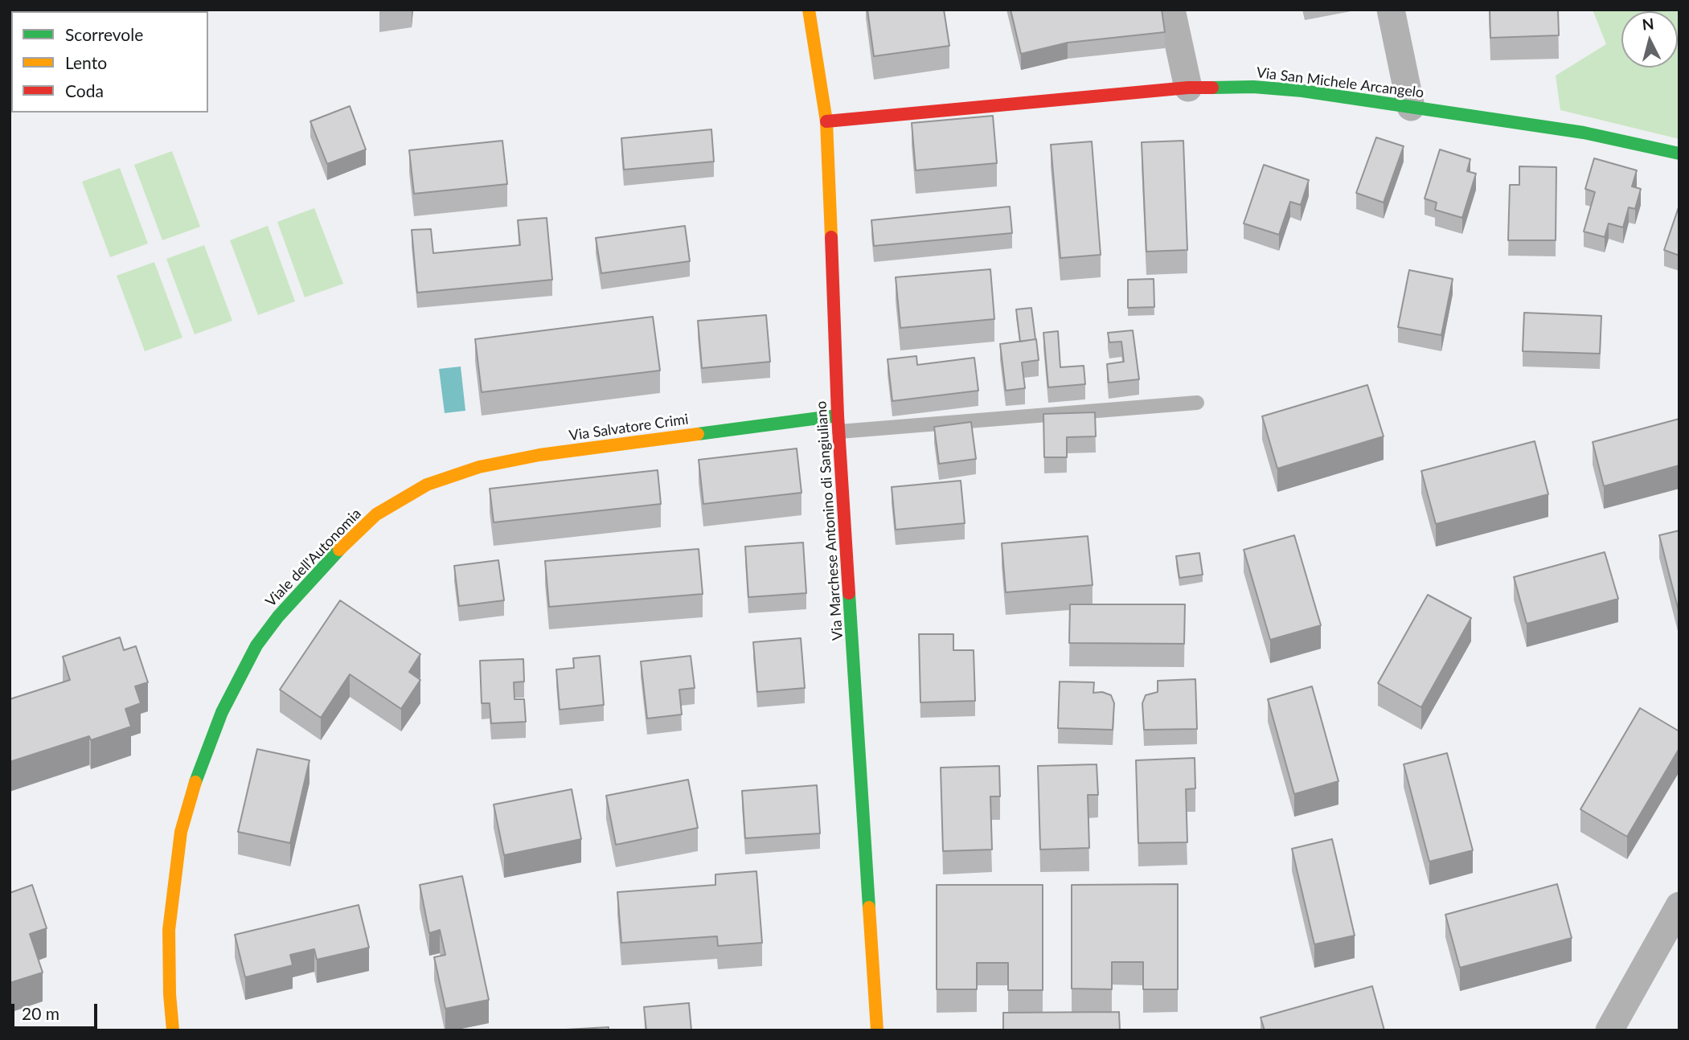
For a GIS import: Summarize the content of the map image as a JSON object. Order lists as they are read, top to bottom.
{
  "streets": {
    "main road": [
      "Via San Michele Arcangelo",
      "Via Salvatore Crimi",
      "Via Marchese Antonino di Sangiuliano",
      "Viale dell'Autonomia"
    ]
  },
  "crossings": [
    ["Via San Michele Arcangelo", "Via Marchese Antonino di Sangiuliano"],
    ["Via Salvatore Crimi", "Via Marchese Antonino di Sangiuliano"],
    ["Via Salvatore Crimi", "Viale dell'Autonomia"]
  ],
  "legend": ["Scorrevole", "Lento", "Coda"],
  "scale_bar": "20 m",
  "north": "top"
}
